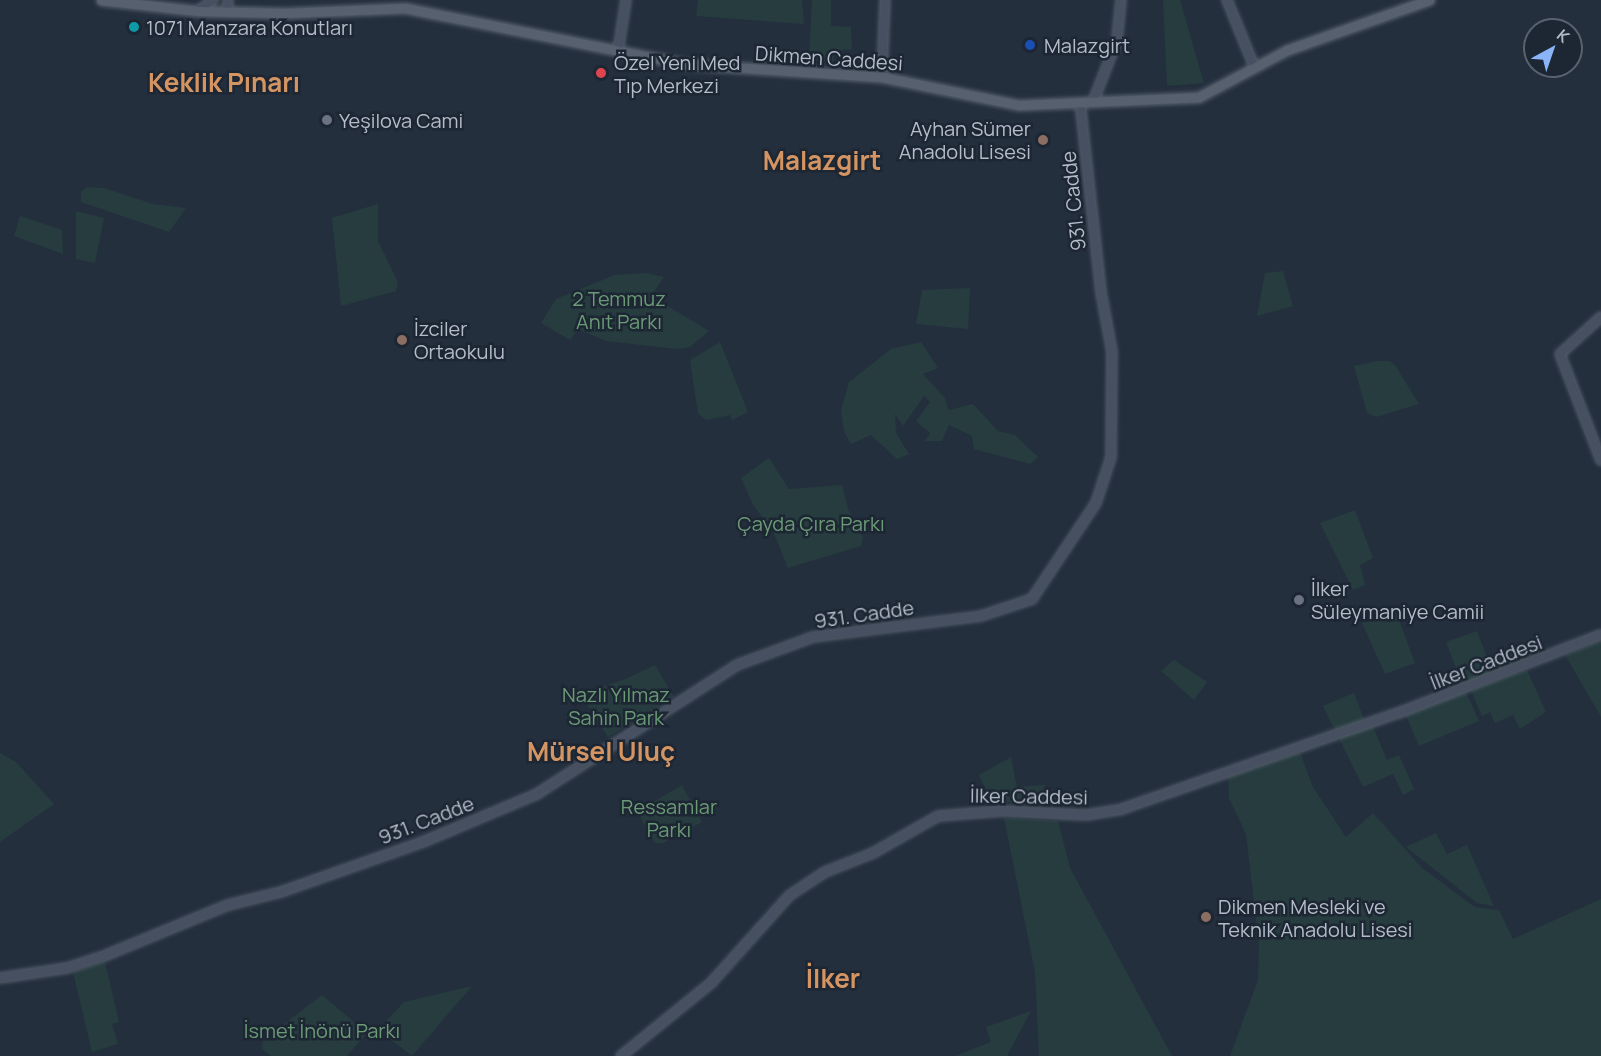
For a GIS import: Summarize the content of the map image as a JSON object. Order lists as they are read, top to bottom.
{
  "streets": {
    "main road": ["Dikmen Caddesi", "931. Cadde", "İlker Caddesi"]
  },
  "crossings": [
    ["Dikmen Caddesi", "931. Cadde"]
  ],
  "districts": [
    "Keklik Pınarı",
    "Malazgirt",
    "Mürsel Uluç",
    "İlker"
  ],
  "parks": [
    "2 Temmuz Anıt Parkı",
    "Çayda Çıra Parkı",
    "Nazlı Yılmaz Sahin Park",
    "Ressamlar Parkı",
    "İsmet İnönü Parkı"
  ],
  "places": [
    "1071 Manzara Konutları",
    "Malazgirt",
    "Özel Yeni Med Tıp Merkezi",
    "Yeşilova Cami",
    "Ayhan Sümer Anadolu Lisesi",
    "İzciler Ortaokulu",
    "İlker Süleymaniye Camii",
    "Dikmen Mesleki ve Teknik Anadolu Lisesi"
  ],
  "north": "top right"
}
